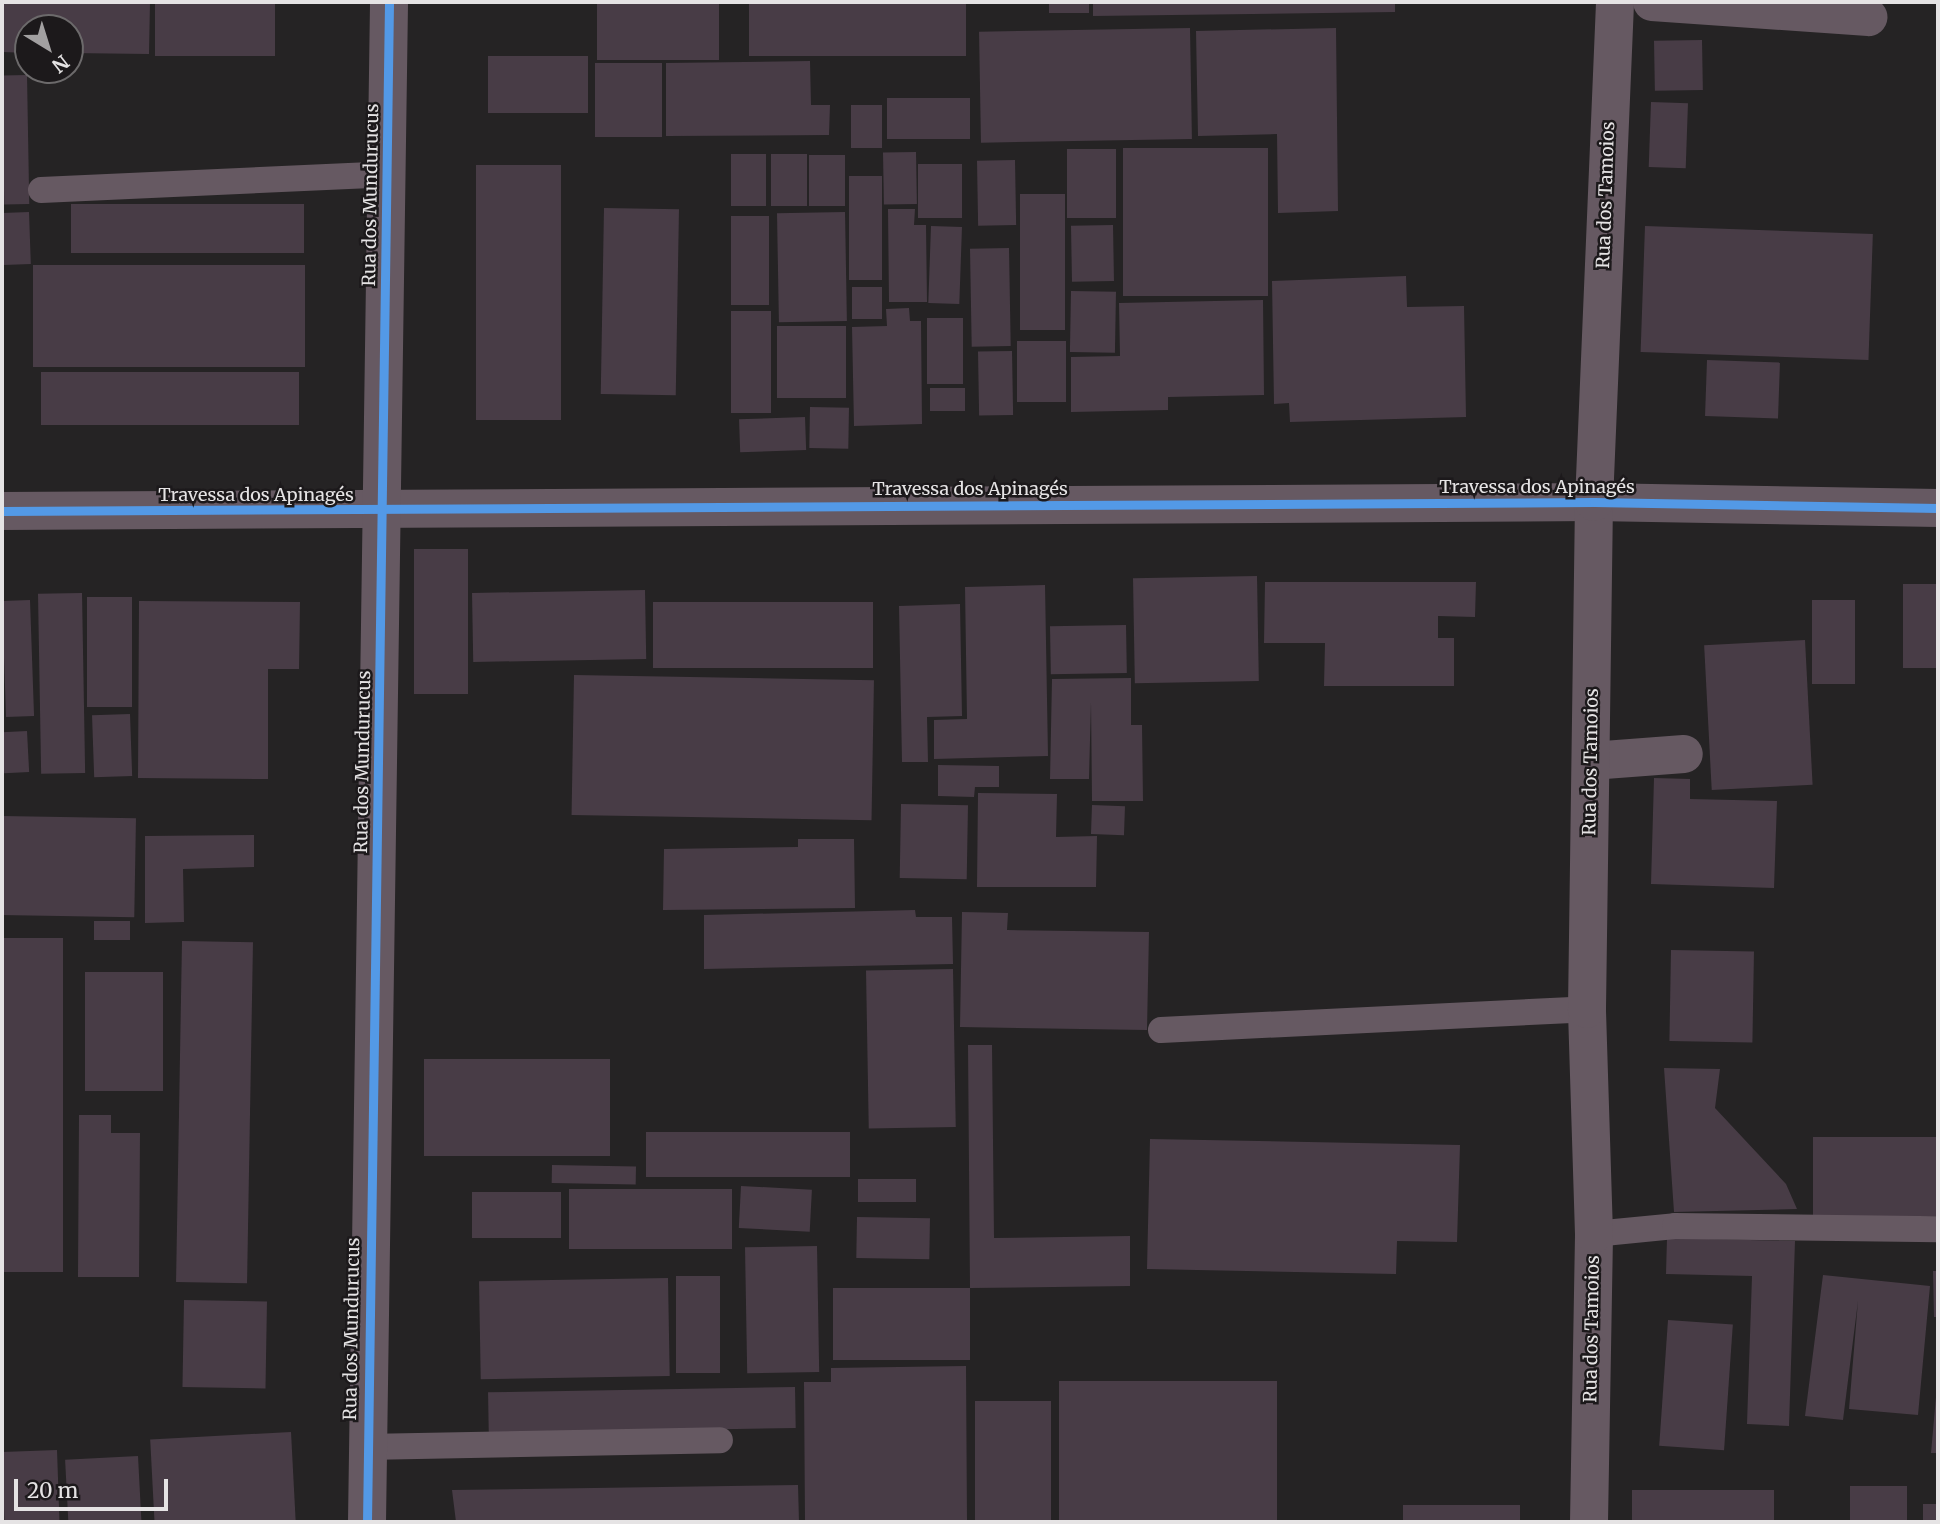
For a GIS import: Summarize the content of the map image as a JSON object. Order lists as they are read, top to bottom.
{
  "streets": {
    "street": ["Rua dos Mundurucus", "Rua dos Tamoios", "Travessa dos Apinagés"]
  },
  "crossings": [
    ["Rua dos Mundurucus", "Travessa dos Apinagés"],
    ["Rua dos Tamoios", "Travessa dos Apinagés"]
  ],
  "scale_bar": "20 m",
  "north": "bottom right"
}
